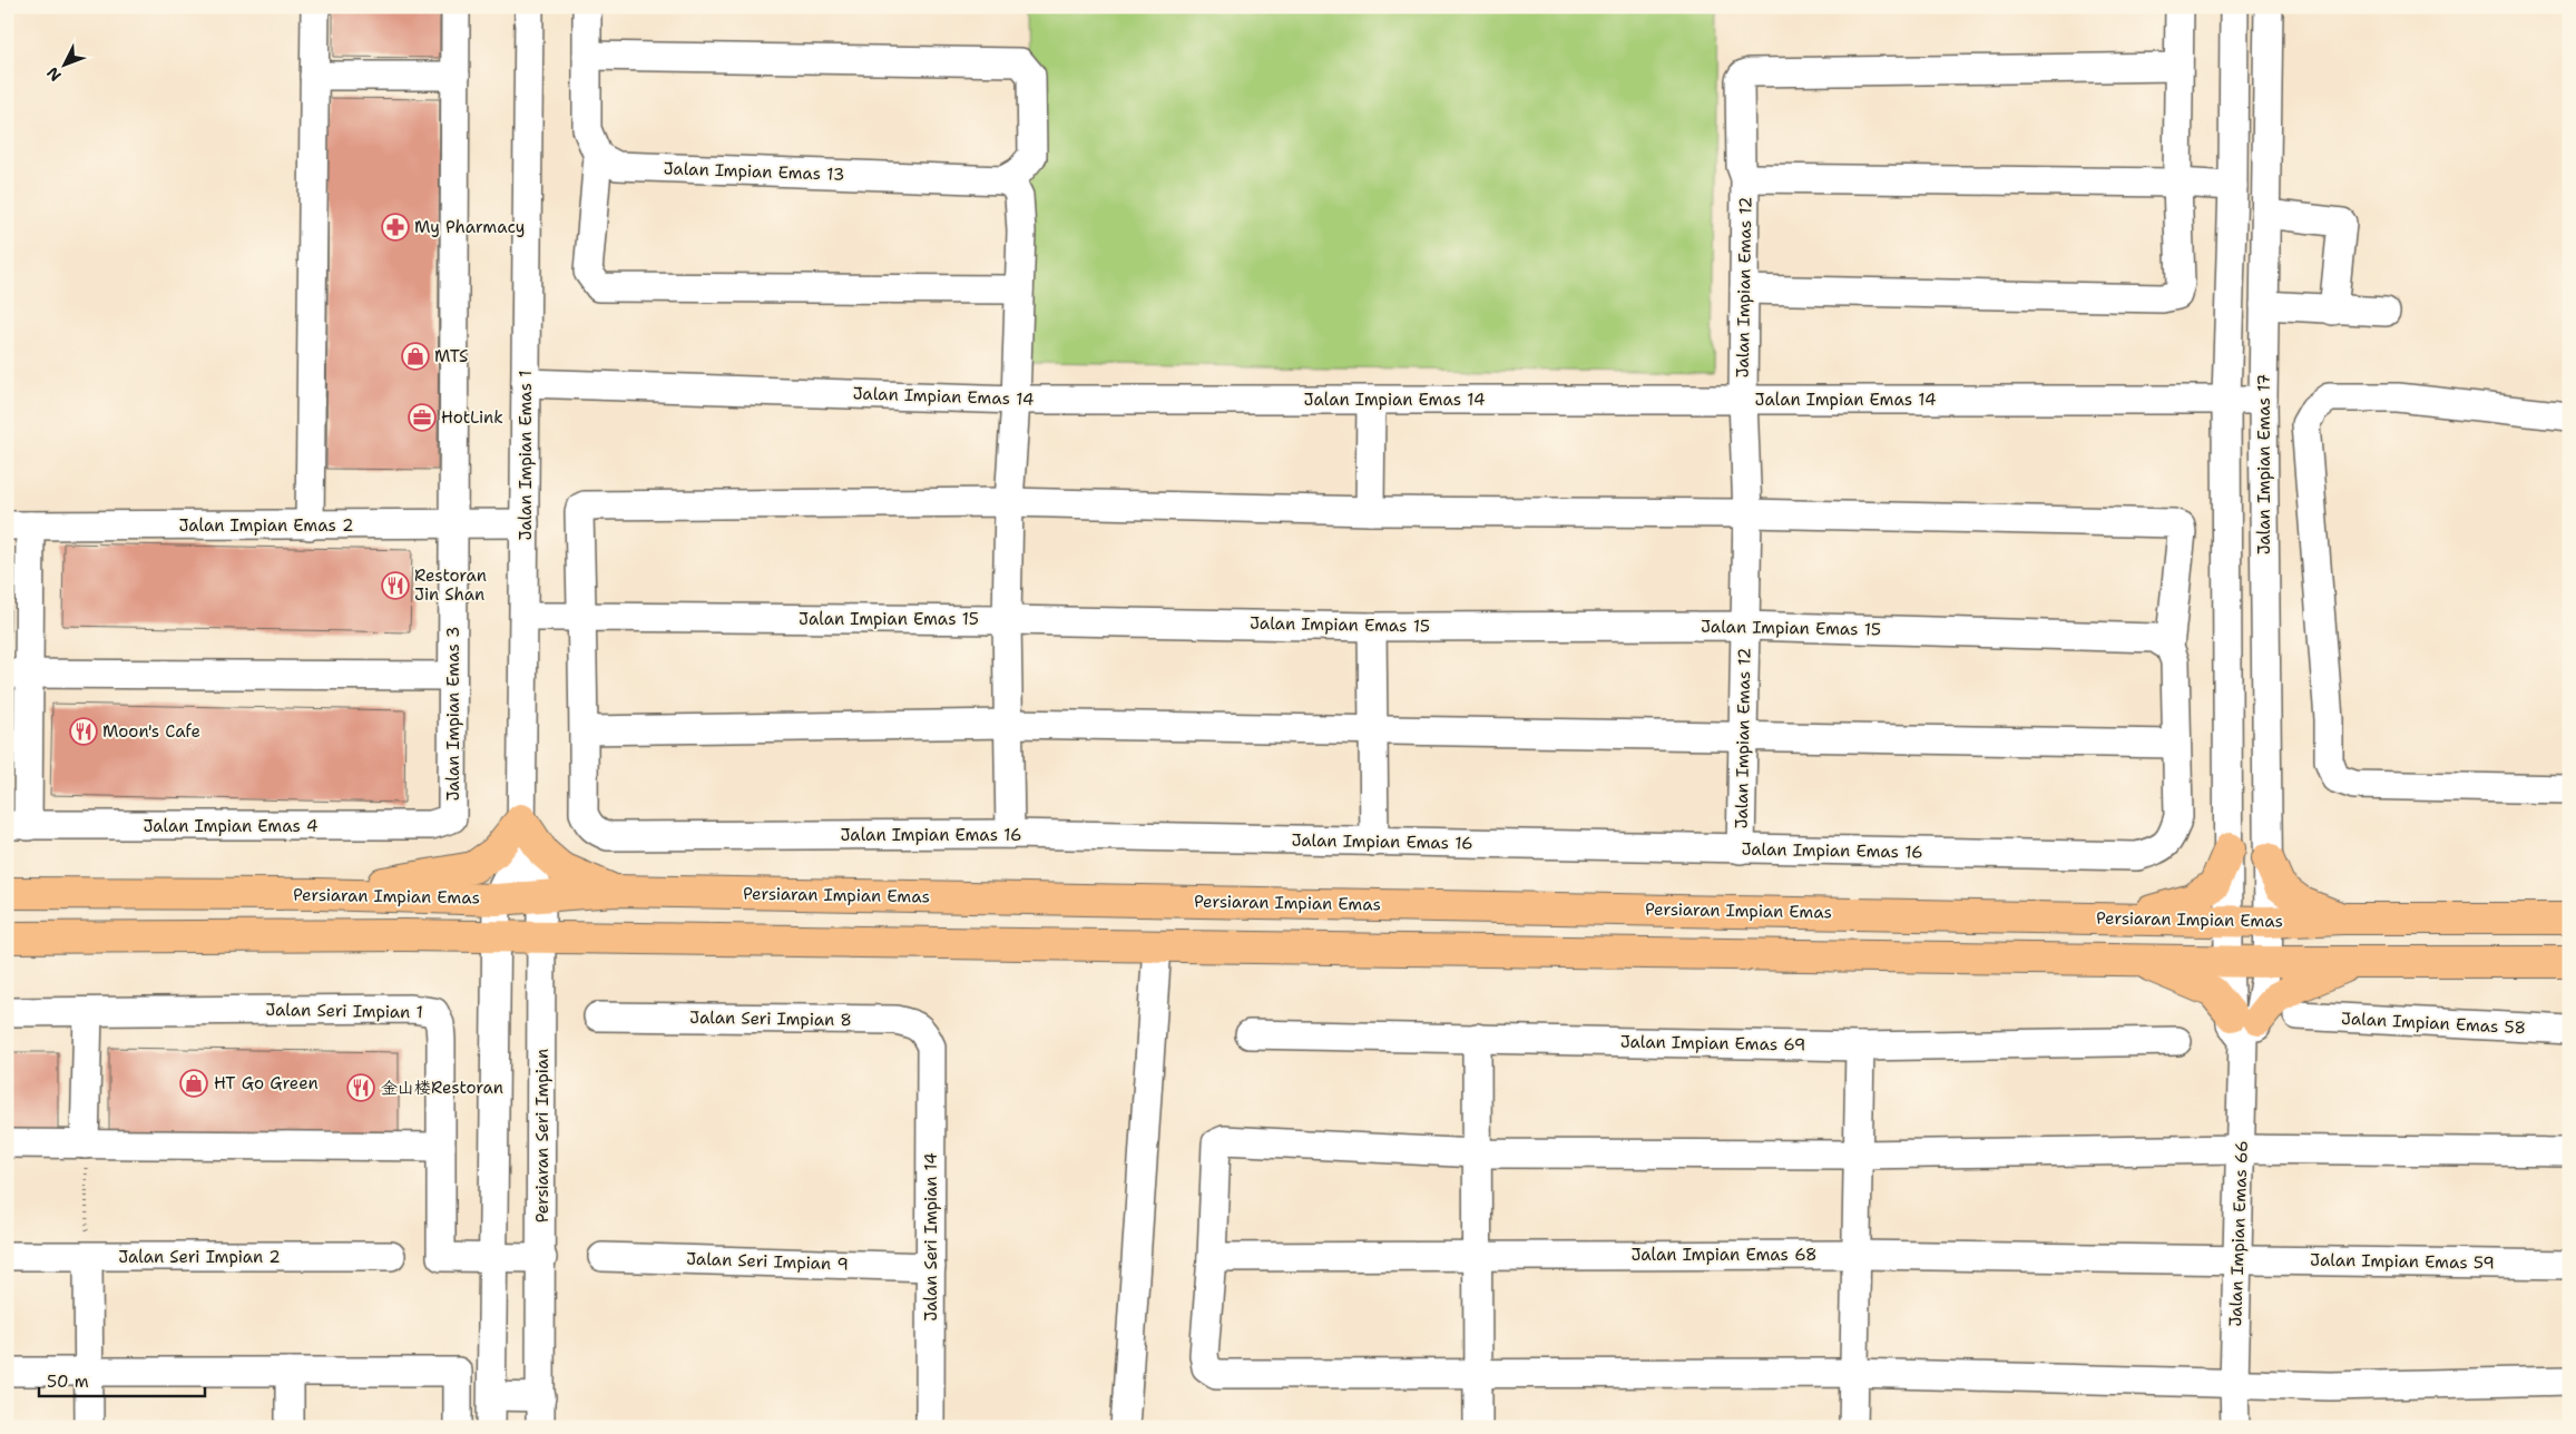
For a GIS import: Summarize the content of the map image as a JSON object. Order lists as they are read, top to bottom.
{
  "streets": {
    "main road": ["Persiaran Impian Emas"],
    "street": [
      "Jalan Impian Emas 13",
      "Jalan Impian Emas 12",
      "Jalan Impian Emas 14",
      "Jalan Impian Emas 1",
      "Jalan Impian Emas 17",
      "Jalan Impian Emas 2",
      "Jalan Impian Emas 15",
      "Jalan Impian Emas 3",
      "Jalan Impian Emas 4",
      "Jalan Impian Emas 16",
      "Jalan Seri Impian 1",
      "Jalan Seri Impian 8",
      "Jalan Impian Emas 58",
      "Jalan Impian Emas 69",
      "Persiaran Seri Impian",
      "Jalan Impian Emas 66",
      "Jalan Seri Impian 14",
      "Jalan Impian Emas 68",
      "Jalan Seri Impian 2",
      "Jalan Seri Impian 9",
      "Jalan Impian Emas 59"
    ]
  },
  "crossings": [
    ["Jalan Impian Emas 12", "Jalan Impian Emas 14"],
    ["Jalan Impian Emas 12", "Jalan Impian Emas 15"],
    ["Jalan Impian Emas 12", "Jalan Impian Emas 16"],
    ["Jalan Impian Emas 14", "Jalan Impian Emas 1"],
    ["Jalan Impian Emas 14", "Jalan Impian Emas 17"],
    ["Jalan Impian Emas 1", "Jalan Impian Emas 2"],
    ["Jalan Impian Emas 1", "Jalan Impian Emas 15"],
    ["Jalan Impian Emas 1", "Persiaran Impian Emas"],
    ["Jalan Impian Emas 1", "Persiaran Seri Impian"],
    ["Jalan Impian Emas 17", "Persiaran Impian Emas"],
    ["Jalan Impian Emas 17", "Jalan Impian Emas 66"],
    ["Jalan Impian Emas 2", "Jalan Impian Emas 3"],
    ["Jalan Impian Emas 15", "Jalan Impian Emas 16"],
    ["Jalan Impian Emas 3", "Jalan Impian Emas 4"],
    ["Persiaran Impian Emas", "Persiaran Seri Impian"],
    ["Persiaran Impian Emas", "Jalan Impian Emas 66"],
    ["Jalan Seri Impian 8", "Jalan Seri Impian 14"],
    ["Jalan Impian Emas 66", "Jalan Impian Emas 68"],
    ["Jalan Impian Emas 66", "Jalan Impian Emas 59"],
    ["Jalan Seri Impian 14", "Jalan Seri Impian 9"],
    ["Jalan Impian Emas 68", "Jalan Impian Emas 59"]
  ],
  "places": {
    "pharmacy": ["My Pharmacy"],
    "shop": ["MTS", "HT Go Green"],
    "office": ["HotLink"],
    "restaurant": ["Restoran Jin Shan", "Moon's Cafe", "金山楼Restoran"]
  },
  "scale_bar": "50 m",
  "north": "bottom left"
}
